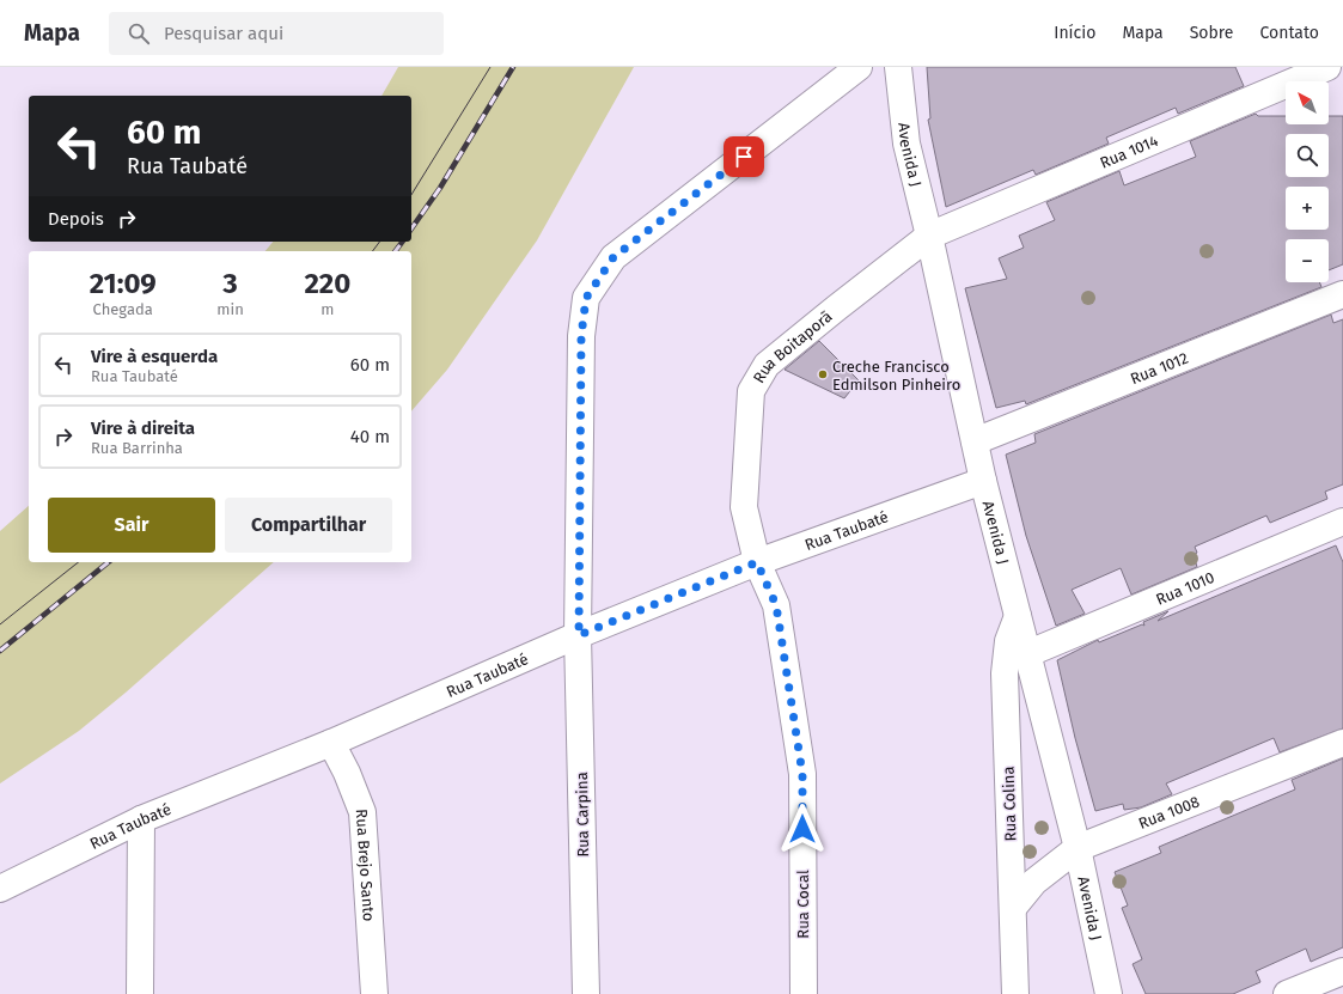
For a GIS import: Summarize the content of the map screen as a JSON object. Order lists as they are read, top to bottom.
{
  "streets": {
    "street": [
      "Rua 1014",
      "Avenida J",
      "Rua Boitaporã",
      "Rua 1012",
      "Rua Taubaté",
      "Rua 1010",
      "Rua Colina",
      "Rua 1008",
      "Rua Carpina",
      "Rua Brejo Santo",
      "Rua Cocal"
    ]
  },
  "crossings": [
    ["Rua 1014", "Avenida J"],
    ["Rua 1014", "Rua Boitaporã"],
    ["Avenida J", "Rua Boitaporã"],
    ["Avenida J", "Rua 1012"],
    ["Avenida J", "Rua Taubaté"],
    ["Avenida J", "Rua 1010"],
    ["Avenida J", "Rua Colina"],
    ["Avenida J", "Rua 1008"],
    ["Rua Boitaporã", "Rua Taubaté"],
    ["Rua Boitaporã", "Rua Cocal"],
    ["Rua Taubaté", "Rua Carpina"],
    ["Rua Taubaté", "Rua Brejo Santo"],
    ["Rua Taubaté", "Rua Cocal"],
    ["Rua Colina", "Rua 1008"]
  ],
  "places": ["Creche Francisco Edmilson Pinheiro"],
  "north": "top left",
  "page": {
    "header": "Mapa",
    "search": "Pesquisar aqui",
    "nav": [
      "Início",
      "Mapa",
      "Sobre",
      "Contato"
    ],
    "map_buttons": ["+", "−"],
    "turn": ["60 m", "Rua Taubaté"],
    "then": "Depois",
    "eta": [
      "21:09",
      "Chegada",
      "3",
      "min",
      "220",
      "m"
    ],
    "list": [
      {
        "name": "Vire à esquerda",
        "note": "Rua Taubaté",
        "value": "60 m"
      },
      {
        "name": "Vire à direita",
        "note": "Rua Barrinha",
        "value": "40 m"
      }
    ],
    "buttons": ["Sair", "Compartilhar"]
  }
}
